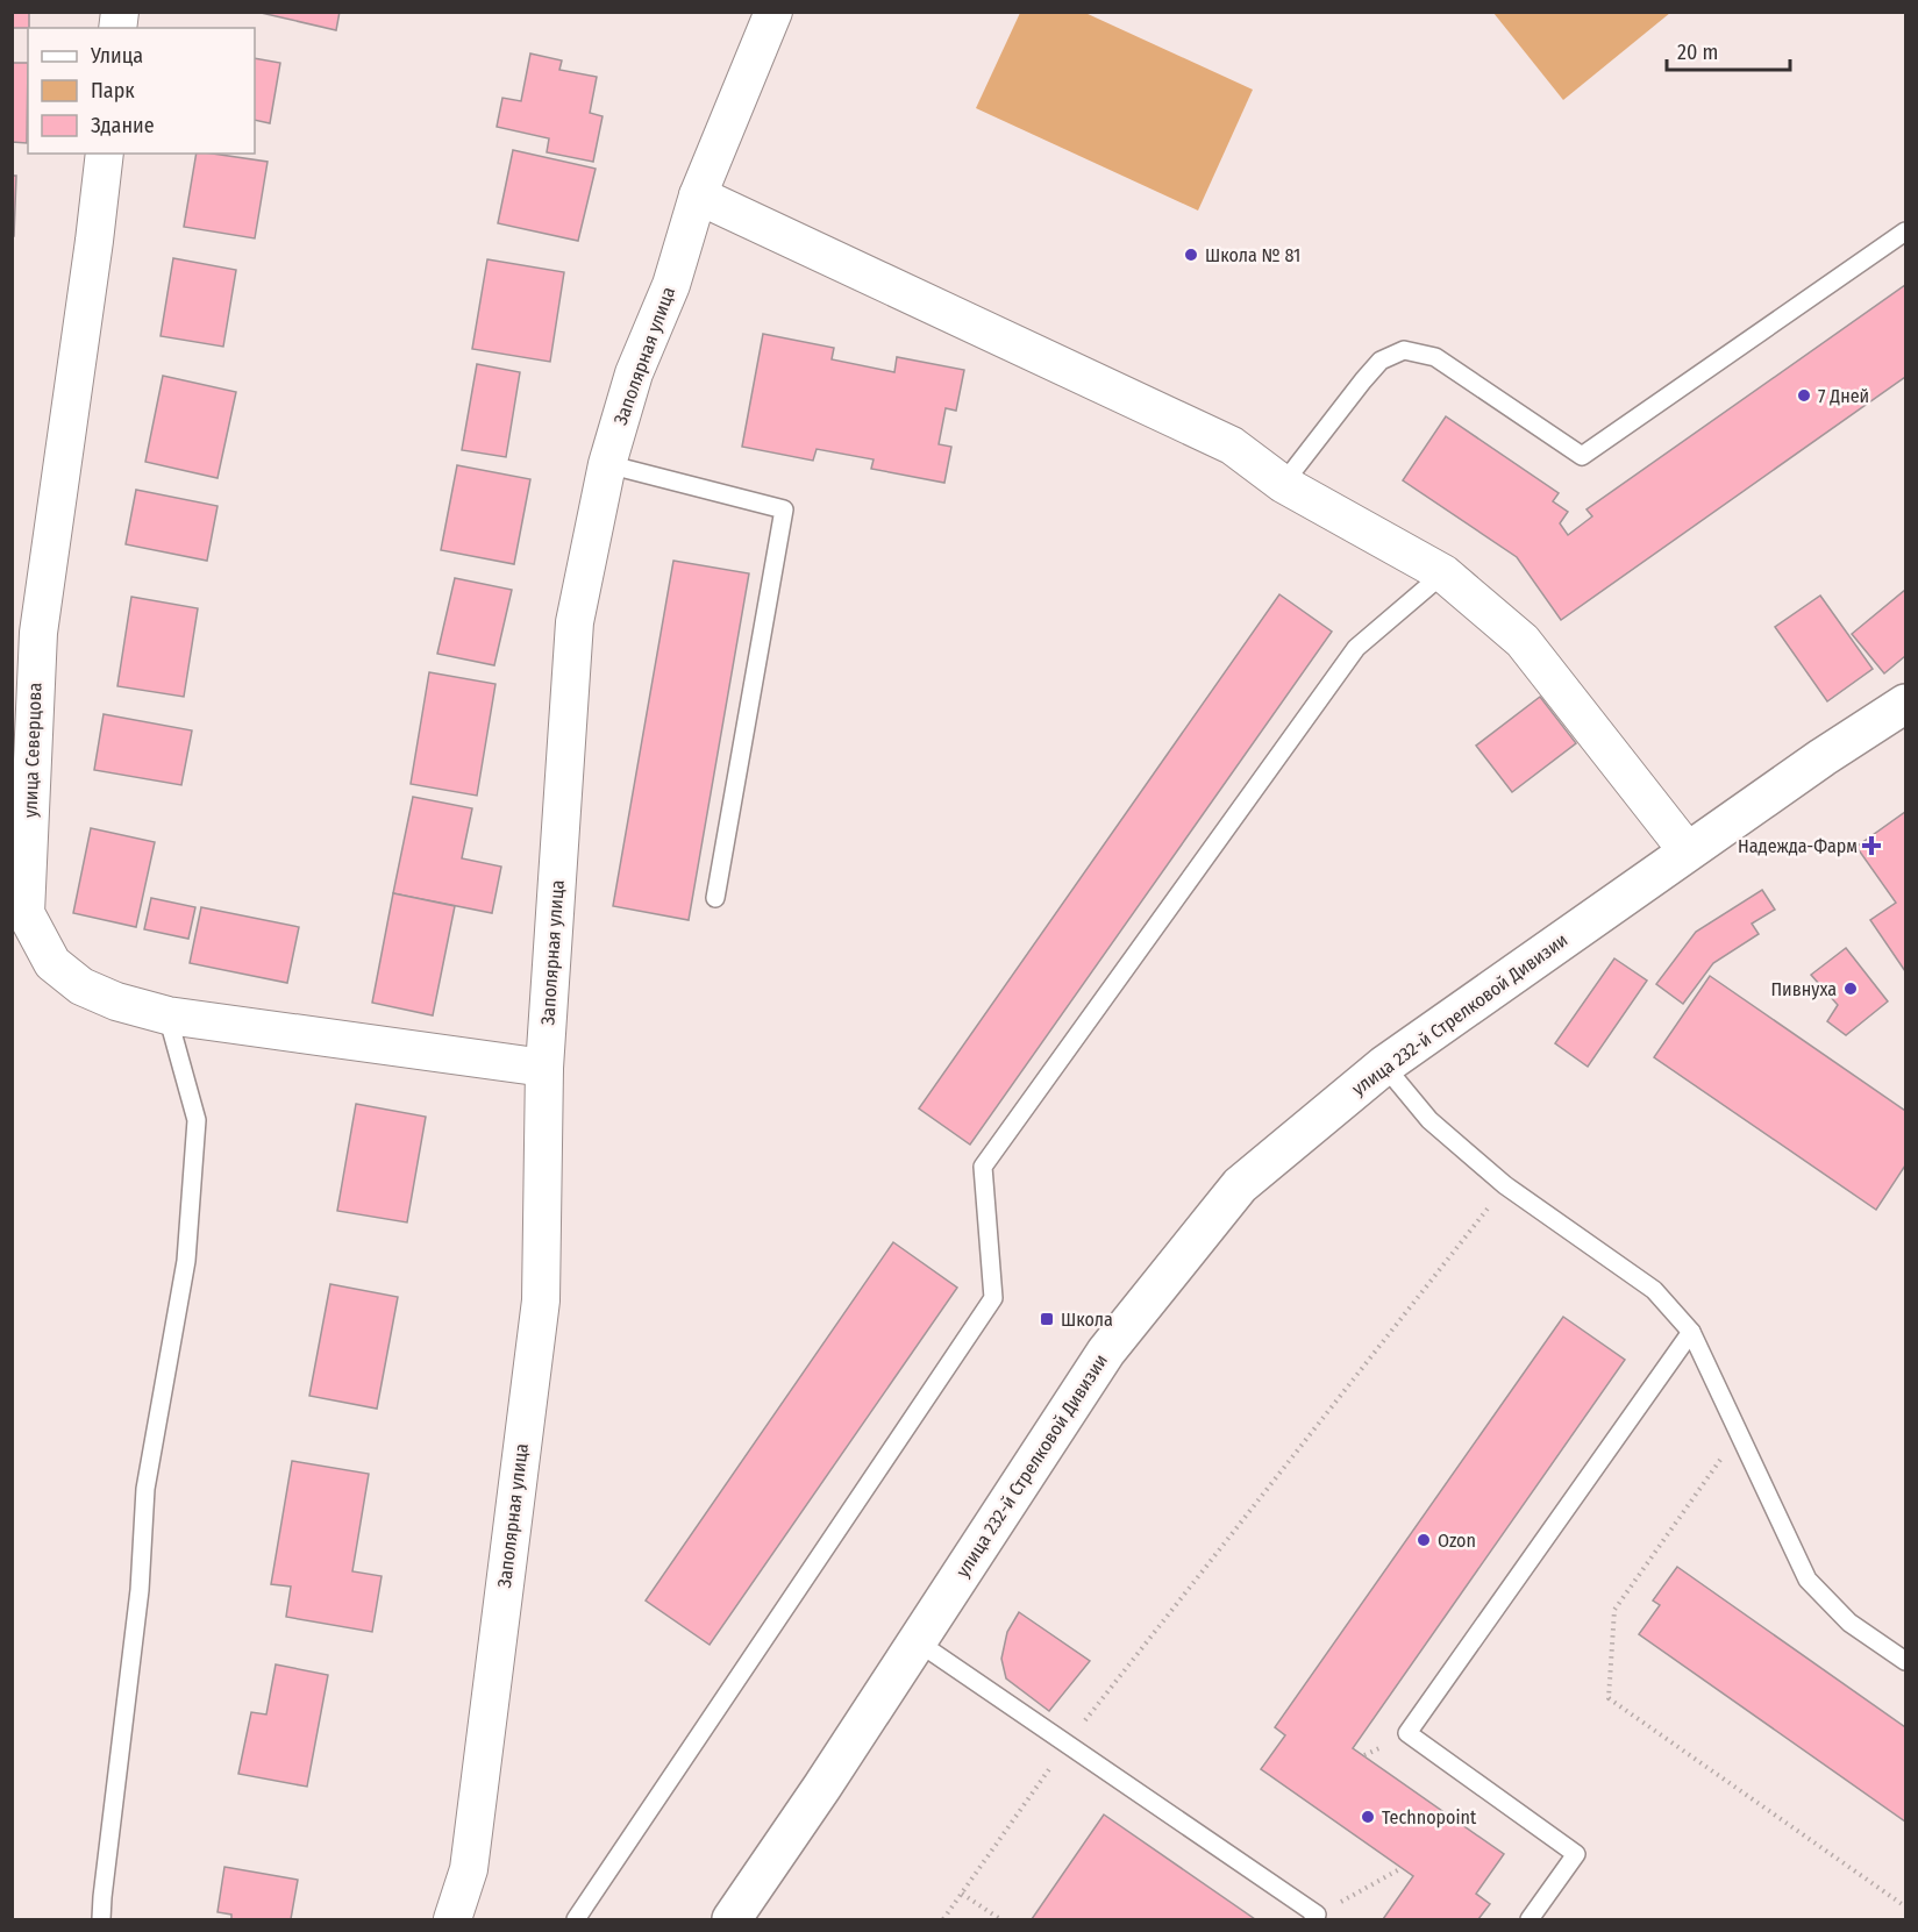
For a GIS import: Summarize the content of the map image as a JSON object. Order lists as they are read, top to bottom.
{
  "streets": {
    "street": ["Заполярная улица", "улица Северцова", "улица 232-й Стрелковой Дивизии"]
  },
  "crossings": [
    ["Заполярная улица", "улица Северцова"]
  ],
  "places": {
    "other": [
      "Школа № 81",
      "7 Дней",
      "Пивнуха",
      "Ozon",
      "Technopoint"
    ],
    "health": ["Надежда-Фарм"],
    "transit": ["Школа"]
  },
  "legend": ["Улица", "Парк", "Здание"],
  "scale_bar": "20 m"
}
